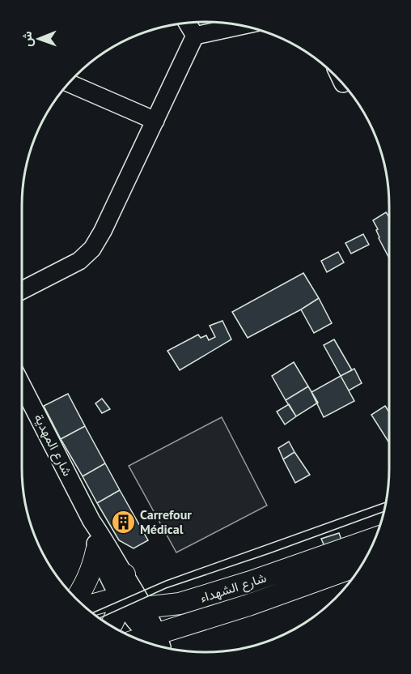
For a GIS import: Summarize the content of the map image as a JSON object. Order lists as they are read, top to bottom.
{
  "streets": {
    "main road": ["شارع الشهداء"],
    "street": ["شارع المهدية"]
  },
  "places": {
    "building": ["Carrefour Médical"]
  },
  "north": "left"
}
